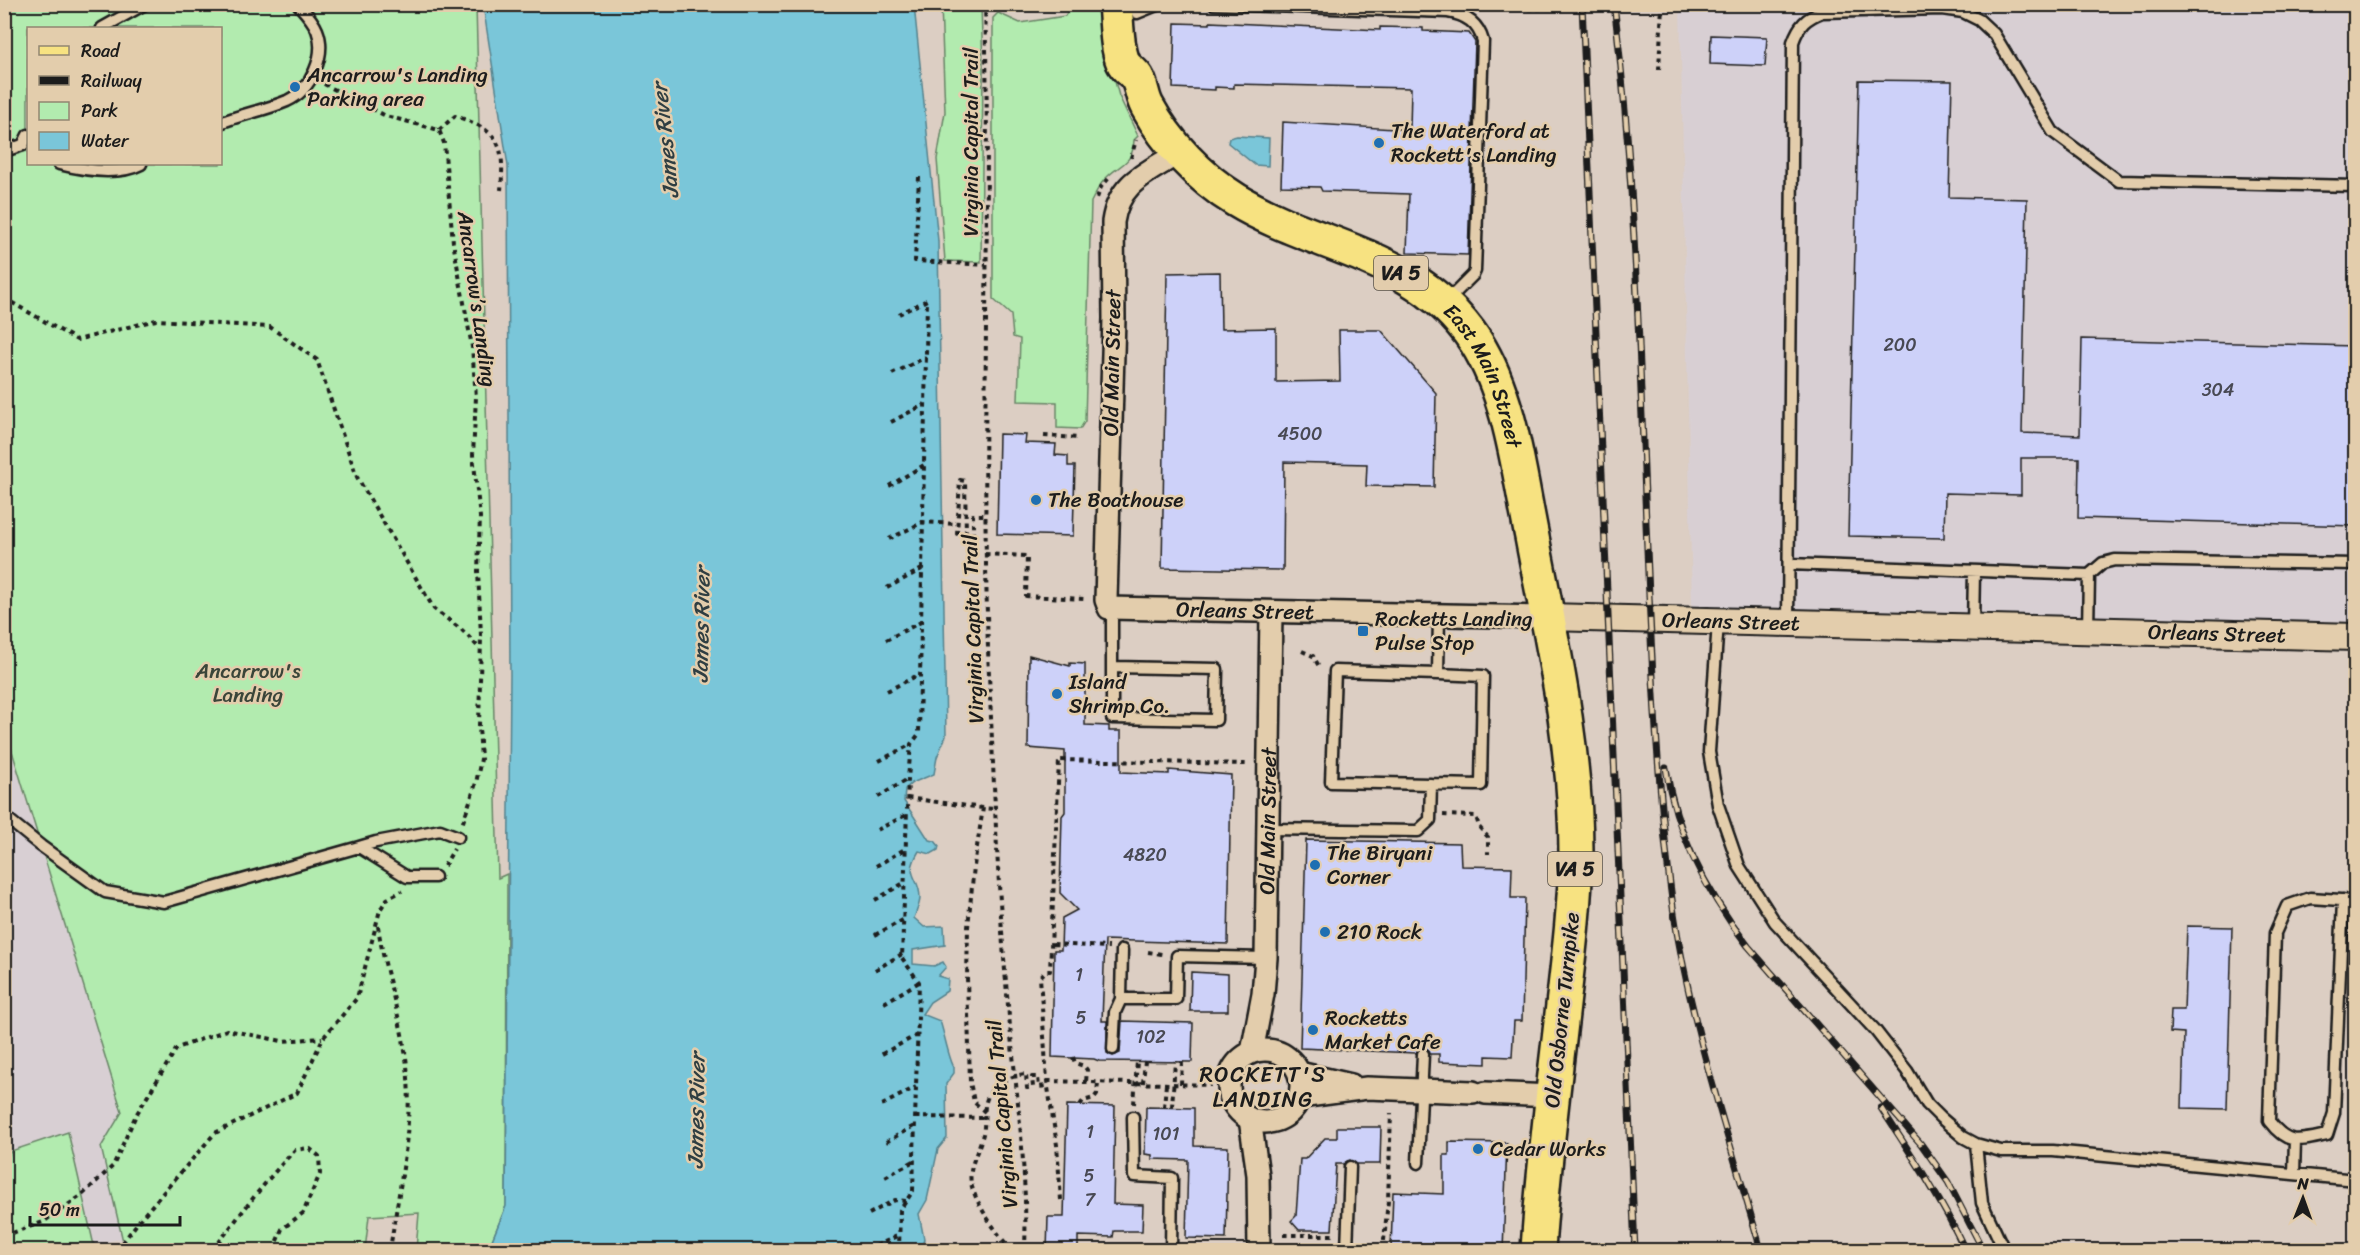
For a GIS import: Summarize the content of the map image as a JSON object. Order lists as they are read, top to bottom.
{
  "streets": {
    "main road": ["VA 5", "East Main Street", "Old Osborne Turnpike"],
    "street": ["Old Main Street", "Orleans Street"],
    "path": ["Virginia Capital Trail", "Ancarrow’s Landing"]
  },
  "crossings": [
    ["Old Main Street", "East Main Street"],
    ["Old Main Street", "Orleans Street"],
    ["East Main Street", "Orleans Street"],
    ["East Main Street", "Old Osborne Turnpike"]
  ],
  "districts": ["ROCKETT'S LANDING"],
  "water": ["James River"],
  "parks": ["Ancarrow's Landing"],
  "places": {
    "other": [
      "Ancarrow's Landing Parking area",
      "The Waterford at Rockett's Landing",
      "The Boathouse",
      "Island Shrimp Co.",
      "The Biryani Corner",
      "210 Rock",
      "Rocketts Market Cafe",
      "Cedar Works"
    ],
    "transit": ["Rocketts Landing Pulse Stop"]
  },
  "house_numbers": [
    "200",
    "304",
    "4500",
    "4820",
    "1",
    "5",
    "102",
    "1",
    "101",
    "5",
    "7"
  ],
  "legend": [
    "Road",
    "Railway",
    "Park",
    "Water"
  ],
  "scale_bar": "50 m",
  "north": "top"
}
